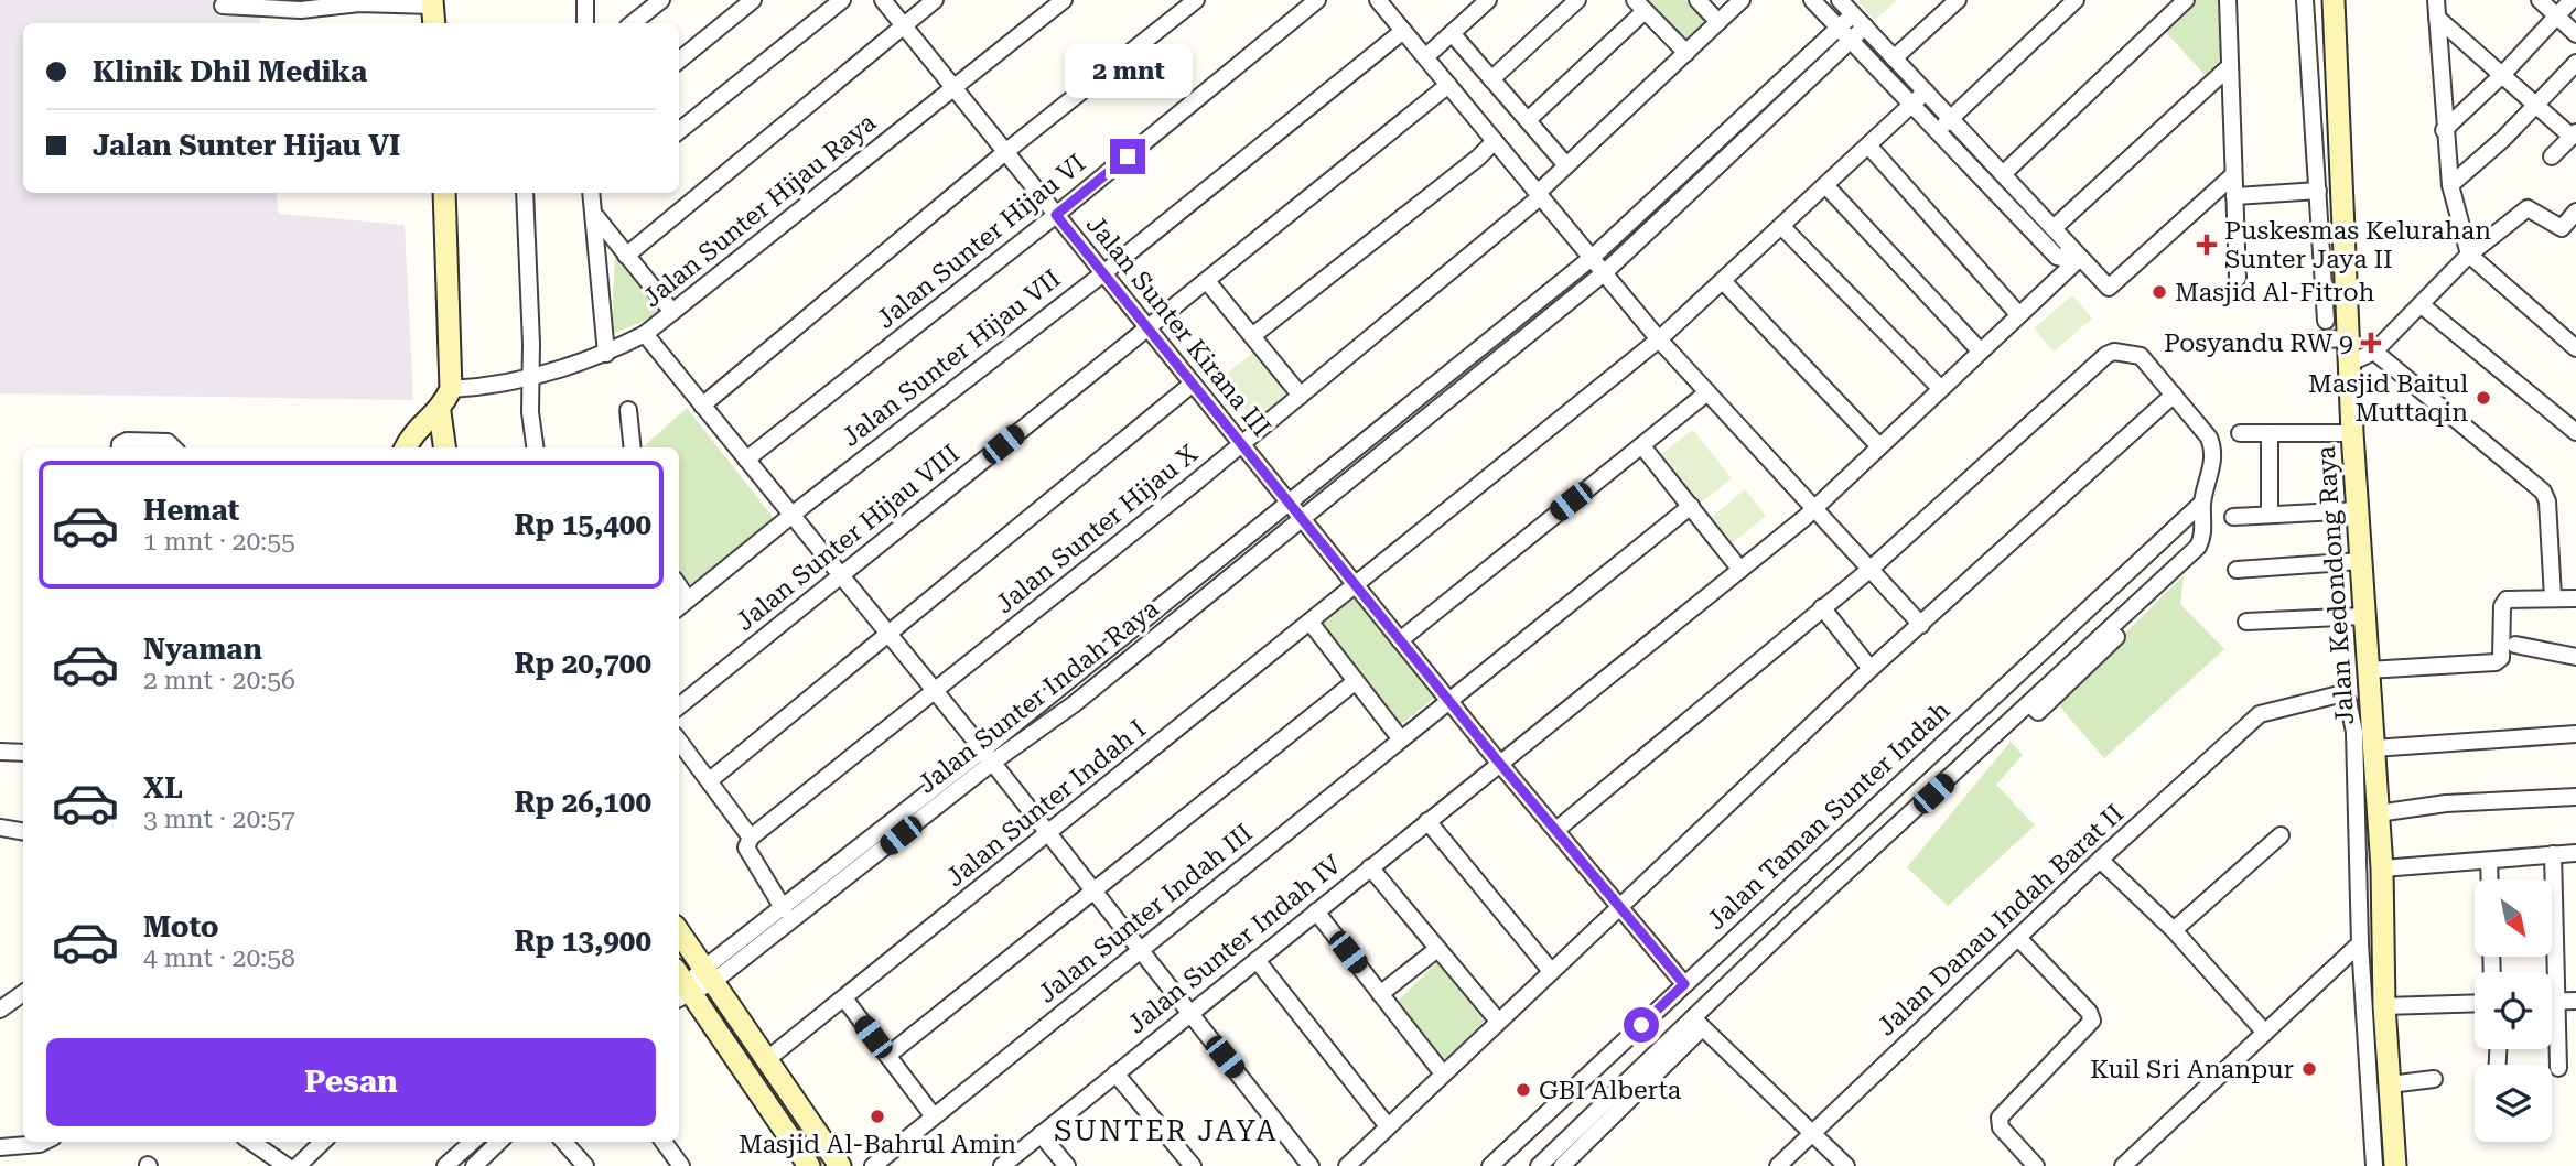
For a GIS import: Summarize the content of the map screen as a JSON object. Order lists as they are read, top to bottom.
{
  "streets": {
    "street": [
      "Jalan Sunter Hijau Raya",
      "Jalan Sunter Hijau VI",
      "Jalan Sunter Kirana III",
      "Jalan Sunter Hijau VII",
      "Jalan Sunter Hijau X",
      "Jalan Sunter Hijau VIII",
      "Jalan Kedondong Raya",
      "Jalan Sunter Indah Raya",
      "Jalan Sunter Indah I",
      "Jalan Taman Sunter Indah",
      "Jalan Sunter Indah III",
      "Jalan Danau Indah Barat II",
      "Jalan Sunter Indah IV"
    ]
  },
  "crossings": [
    ["Jalan Sunter Hijau Raya", "Jalan Sunter Kirana III"],
    ["Jalan Sunter Hijau VI", "Jalan Sunter Kirana III"],
    ["Jalan Sunter Kirana III", "Jalan Sunter Hijau VII"],
    ["Jalan Sunter Kirana III", "Jalan Sunter Hijau X"],
    ["Jalan Sunter Kirana III", "Jalan Sunter Hijau VIII"],
    ["Jalan Sunter Kirana III", "Jalan Sunter Indah Raya"],
    ["Jalan Sunter Kirana III", "Jalan Sunter Indah I"],
    ["Jalan Sunter Kirana III", "Jalan Taman Sunter Indah"],
    ["Jalan Sunter Kirana III", "Jalan Sunter Indah III"],
    ["Jalan Sunter Kirana III", "Jalan Sunter Indah IV"]
  ],
  "districts": ["SUNTER JAYA"],
  "places": {
    "health": ["Puskesmas Kelurahan Sunter Jaya II", "Posyandu RW 9"],
    "other": [
      "Masjid Al-Fitroh",
      "Masjid Baitul Muttaqin",
      "Kuil Sri Ananpur",
      "GBI Alberta",
      "Masjid Al-Bahrul Amin"
    ]
  },
  "north": "bottom right",
  "page": {
    "banner": ["Klinik Dhil Medika", "Jalan Sunter Hijau VI"],
    "bubble": "2 mnt",
    "list": [
      {
        "name": "Hemat",
        "note": "1 mnt · 20:55",
        "value": "Rp 15,400"
      },
      {
        "name": "Nyaman",
        "note": "2 mnt · 20:56",
        "value": "Rp 20,700"
      },
      {
        "name": "XL",
        "note": "3 mnt · 20:57",
        "value": "Rp 26,100"
      },
      {
        "name": "Moto",
        "note": "4 mnt · 20:58",
        "value": "Rp 13,900"
      }
    ],
    "buttons": "Pesan"
  }
}
